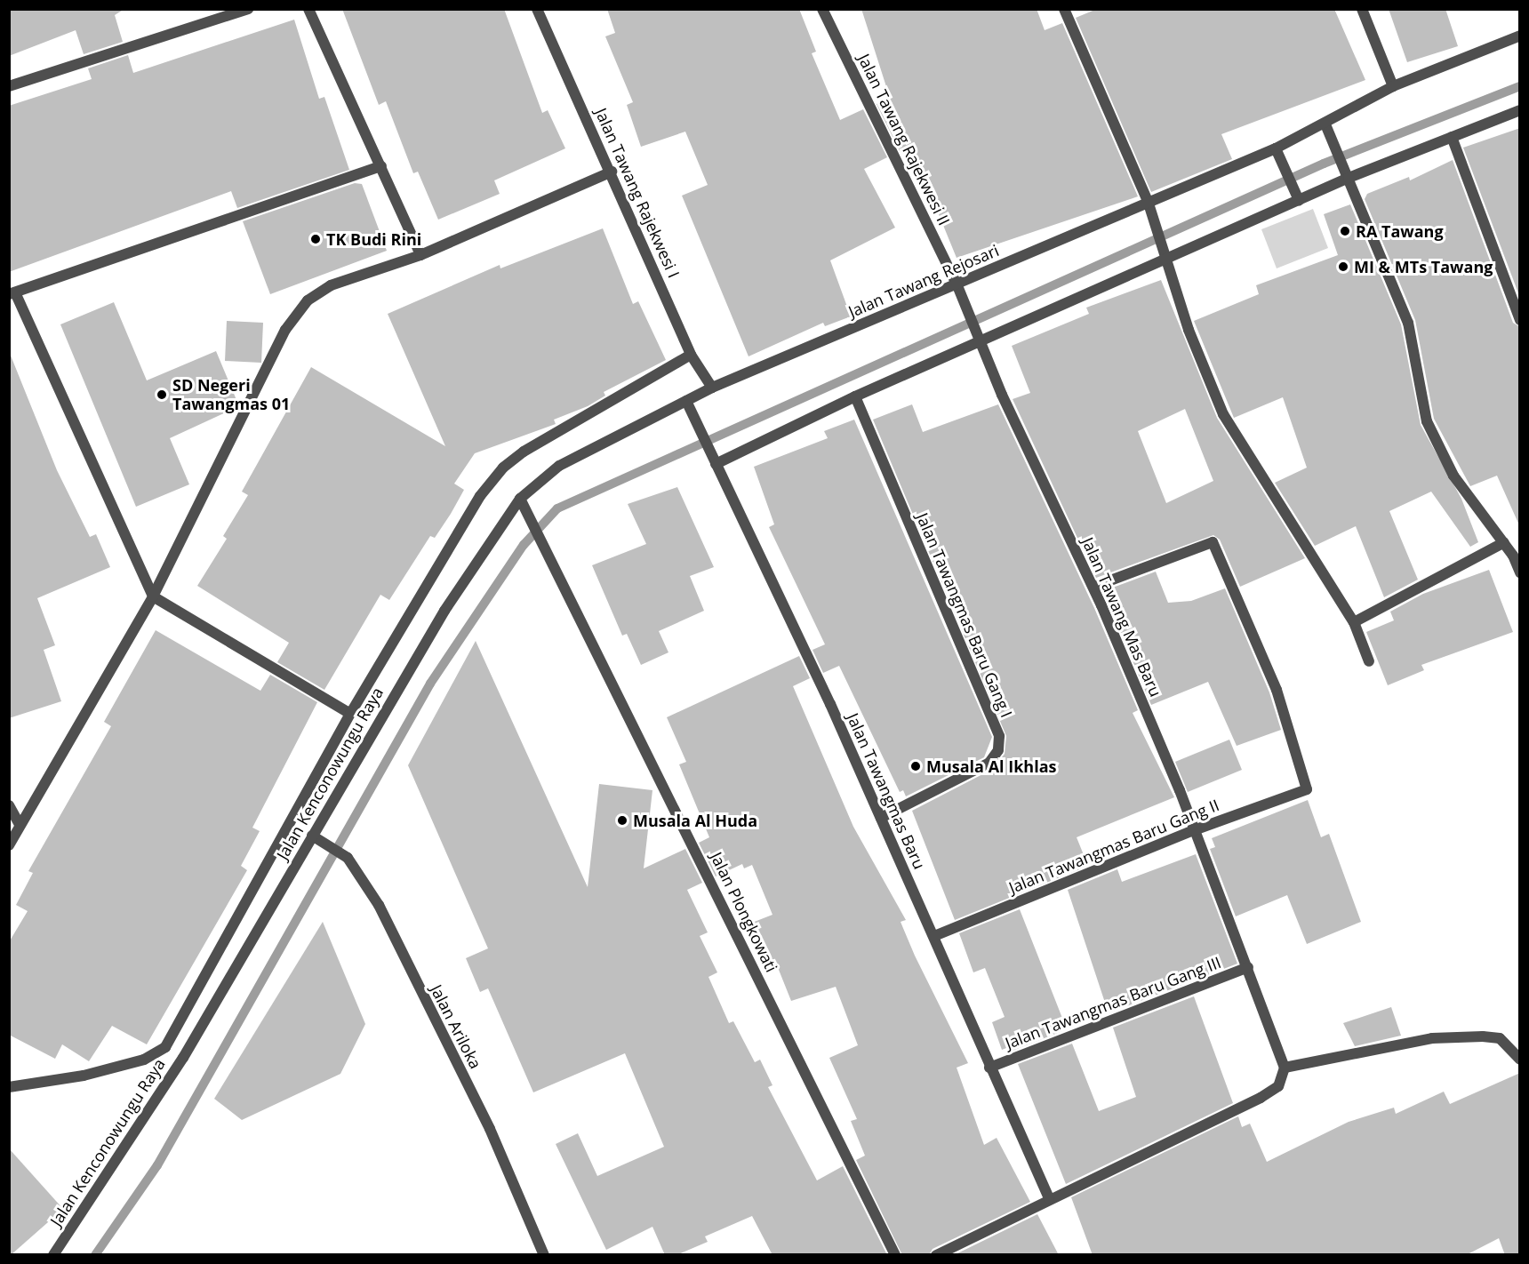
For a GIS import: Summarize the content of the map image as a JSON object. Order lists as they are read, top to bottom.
{
  "streets": {
    "street": [
      "Jalan Tawang Rajekwesi II",
      "Jalan Tawang Rajekwesi I",
      "Jalan Tawang Rejosari",
      "Jalan Tawangmas Baru Gang I",
      "Jalan Tawang Mas Baru",
      "Jalan Kenconowungu Raya",
      "Jalan Tawangmas Baru",
      "Jalan Tawangmas Baru Gang II",
      "Jalan Plongkowati",
      "Jalan Tawangmas Baru Gang III",
      "Jalan Ariloka"
    ]
  },
  "crossings": [
    ["Jalan Tawang Rajekwesi II", "Jalan Tawang Rejosari"],
    ["Jalan Tawang Rajekwesi II", "Jalan Tawang Mas Baru"],
    ["Jalan Tawang Rajekwesi I", "Jalan Tawang Rejosari"],
    ["Jalan Tawang Rajekwesi I", "Jalan Kenconowungu Raya"],
    ["Jalan Tawang Rejosari", "Jalan Tawang Mas Baru"],
    ["Jalan Tawang Rejosari", "Jalan Kenconowungu Raya"],
    ["Jalan Tawangmas Baru Gang I", "Jalan Tawangmas Baru"],
    ["Jalan Tawang Mas Baru", "Jalan Tawangmas Baru Gang II"],
    ["Jalan Tawang Mas Baru", "Jalan Tawangmas Baru Gang III"],
    ["Jalan Kenconowungu Raya", "Jalan Tawangmas Baru"],
    ["Jalan Kenconowungu Raya", "Jalan Plongkowati"],
    ["Jalan Kenconowungu Raya", "Jalan Ariloka"],
    ["Jalan Tawangmas Baru", "Jalan Tawangmas Baru Gang II"],
    ["Jalan Tawangmas Baru", "Jalan Tawangmas Baru Gang III"]
  ],
  "places": [
    "RA Tawang",
    "TK Budi Rini",
    "MI & MTs Tawang",
    "SD Negeri Tawangmas 01",
    "Musala Al Ikhlas",
    "Musala Al Huda"
  ]
}
